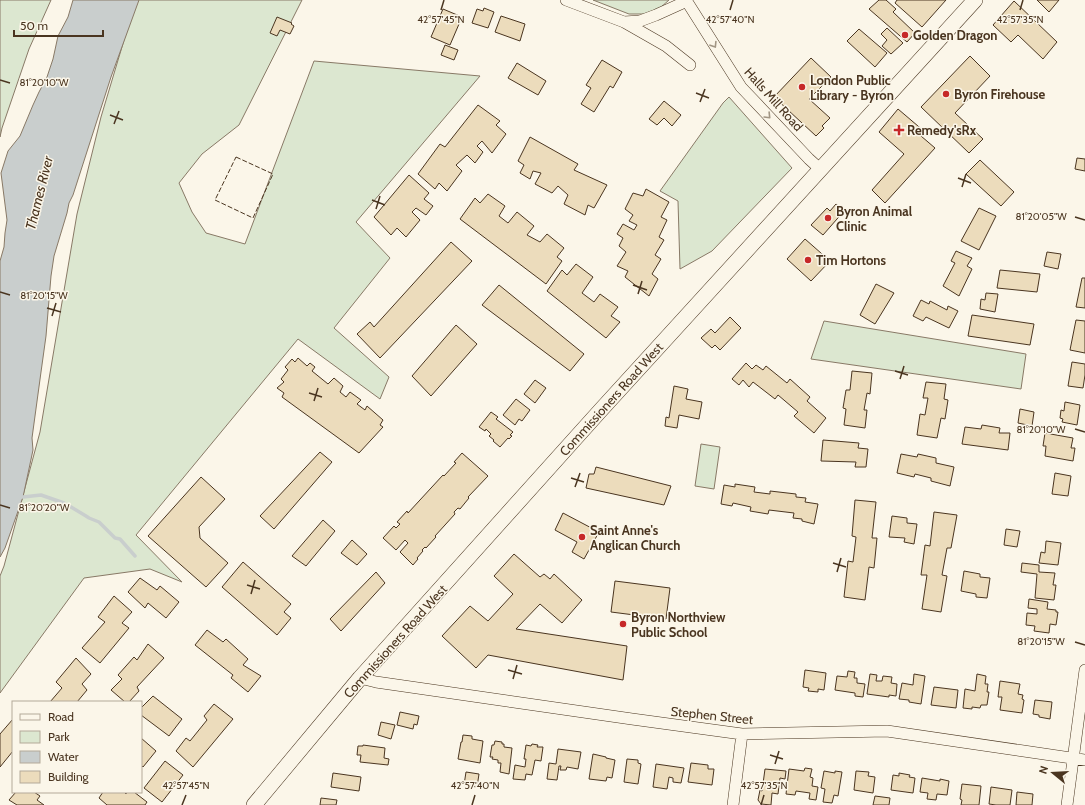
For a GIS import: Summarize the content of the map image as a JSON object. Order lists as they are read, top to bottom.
{
  "streets": {
    "main road": ["Commissioners Road West"],
    "street": ["Halls Mill Road", "Stephen Street"]
  },
  "crossings": [
    ["Halls Mill Road", "Commissioners Road West"],
    ["Commissioners Road West", "Stephen Street"]
  ],
  "one_way": ["Halls Mill Road"],
  "water": ["Thames River"],
  "places": {
    "other": [
      "Golden Dragon",
      "London Public Library - Byron",
      "Byron Firehouse",
      "Byron Animal Clinic",
      "Tim Hortons",
      "Saint Anne's Anglican Church",
      "Byron Northview Public School"
    ],
    "health": ["Remedy'sRx"]
  },
  "legend": [
    "Road",
    "Park",
    "Water",
    "Building"
  ],
  "scale_bar": "50 m",
  "north": "left",
  "coordinates": [
    "42°57'45\"N",
    "42°57'40\"N",
    "42°57'35\"N",
    "81°20'10\"W",
    "81°20'05\"W",
    "81°20'15\"W",
    "81°20'20\"W"
  ]
}
